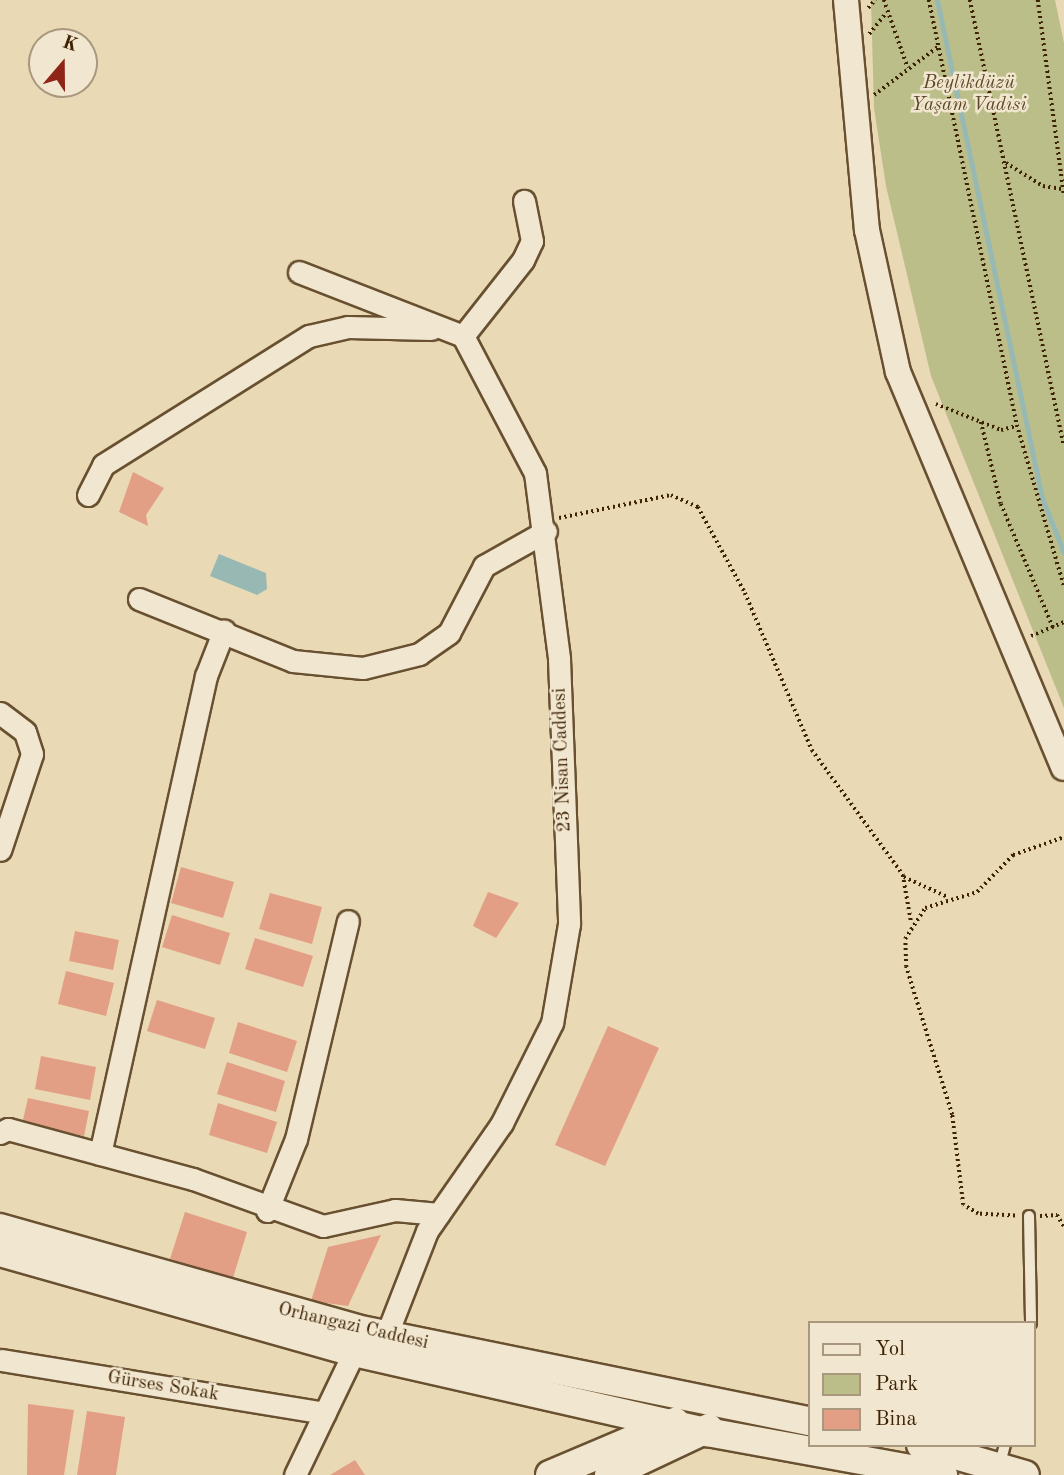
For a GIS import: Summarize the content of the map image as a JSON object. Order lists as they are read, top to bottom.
{
  "streets": {
    "main road": ["Orhangazi Caddesi"],
    "street": ["23 Nisan Caddesi", "Gürses Sokak"]
  },
  "crossings": [
    ["23 Nisan Caddesi", "Orhangazi Caddesi"]
  ],
  "parks": ["Beylikdüzü Yaşam Vadisi"],
  "legend": ["Yol", "Park", "Bina"],
  "north": "top"
}
